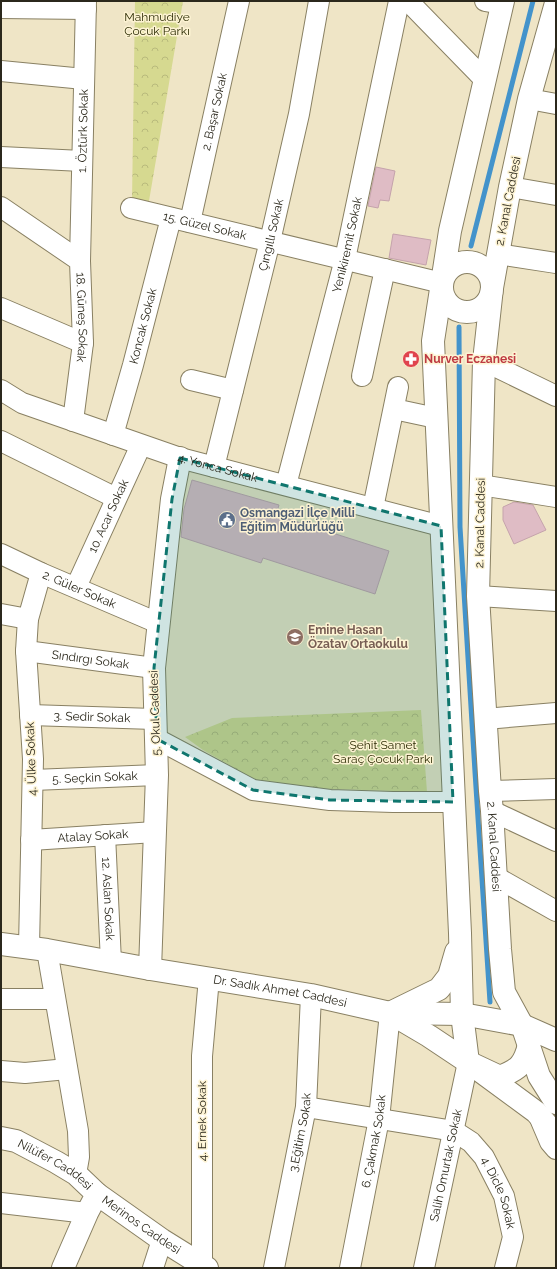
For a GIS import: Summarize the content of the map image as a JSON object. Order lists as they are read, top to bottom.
{
  "streets": {
    "main road": [
      "2. Kanal Caddesi",
      "5. Okul Caddesi",
      "Dr. Sadık Ahmet Caddesi",
      "Nilüfer Caddesi",
      "Merinos Caddesi"
    ],
    "street": [
      "2. Başar Sokak",
      "1. Öztürk Sokak",
      "15. Güzel Sokak",
      "Çıngıllı Sokak",
      "Yenikiremit Sokak",
      "18. Güneş Sokak",
      "Koncak Sokak",
      "4. Yonca Sokak",
      "10. Acar Sokak",
      "2. Güler Sokak",
      "Sındırgı Sokak",
      "3. Sedir Sokak",
      "4. Ülke Sokak",
      "5. Seçkin Sokak",
      "Atalay Sokak",
      "12. Aslan Sokak",
      "4. Ernek Sokak",
      "3.Eğitim Sokak",
      "6. Çakmak Sokak",
      "Salih Omurtak Sokak",
      "4. Dicle Sokak"
    ]
  },
  "crossings": [
    ["2. Başar Sokak", "15. Güzel Sokak"],
    ["2. Başar Sokak", "Koncak Sokak"],
    ["1. Öztürk Sokak", "18. Güneş Sokak"],
    ["2. Kanal Caddesi", "15. Güzel Sokak"],
    ["2. Kanal Caddesi", "Dr. Sadık Ahmet Caddesi"],
    ["15. Güzel Sokak", "Çıngıllı Sokak"],
    ["15. Güzel Sokak", "Yenikiremit Sokak"],
    ["15. Güzel Sokak", "Koncak Sokak"],
    ["Çıngıllı Sokak", "4. Yonca Sokak"],
    ["Yenikiremit Sokak", "4. Yonca Sokak"],
    ["18. Güneş Sokak", "4. Yonca Sokak"],
    ["Koncak Sokak", "4. Yonca Sokak"],
    ["4. Yonca Sokak", "10. Acar Sokak"],
    ["4. Yonca Sokak", "5. Okul Caddesi"],
    ["10. Acar Sokak", "2. Güler Sokak"],
    ["2. Güler Sokak", "5. Okul Caddesi"],
    ["2. Güler Sokak", "4. Ülke Sokak"],
    ["Sındırgı Sokak", "5. Okul Caddesi"],
    ["Sındırgı Sokak", "4. Ülke Sokak"],
    ["5. Okul Caddesi", "3. Sedir Sokak"],
    ["5. Okul Caddesi", "5. Seçkin Sokak"],
    ["5. Okul Caddesi", "Atalay Sokak"],
    ["5. Okul Caddesi", "Dr. Sadık Ahmet Caddesi"],
    ["3. Sedir Sokak", "4. Ülke Sokak"],
    ["4. Ülke Sokak", "5. Seçkin Sokak"],
    ["4. Ülke Sokak", "Atalay Sokak"],
    ["4. Ülke Sokak", "Dr. Sadık Ahmet Caddesi"],
    ["4. Ülke Sokak", "Nilüfer Caddesi"],
    ["Atalay Sokak", "12. Aslan Sokak"],
    ["12. Aslan Sokak", "Dr. Sadık Ahmet Caddesi"],
    ["Dr. Sadık Ahmet Caddesi", "4. Ernek Sokak"],
    ["Dr. Sadık Ahmet Caddesi", "3.Eğitim Sokak"],
    ["Dr. Sadık Ahmet Caddesi", "6. Çakmak Sokak"],
    ["4. Ernek Sokak", "Merinos Caddesi"],
    ["Salih Omurtak Sokak", "4. Dicle Sokak"],
    ["Nilüfer Caddesi", "Merinos Caddesi"]
  ],
  "parks": ["Mahmudiye Çocuk Parkı", "Şehit Samet Saraç Çocuk Parkı"],
  "places": {
    "pharmacy": ["Nurver Eczanesi"],
    "public building": ["Osmangazi İlçe Milli Eğitim Müdürlüğü"],
    "school or university": ["Emine Hasan Özatav Ortaokulu"]
  }
}
